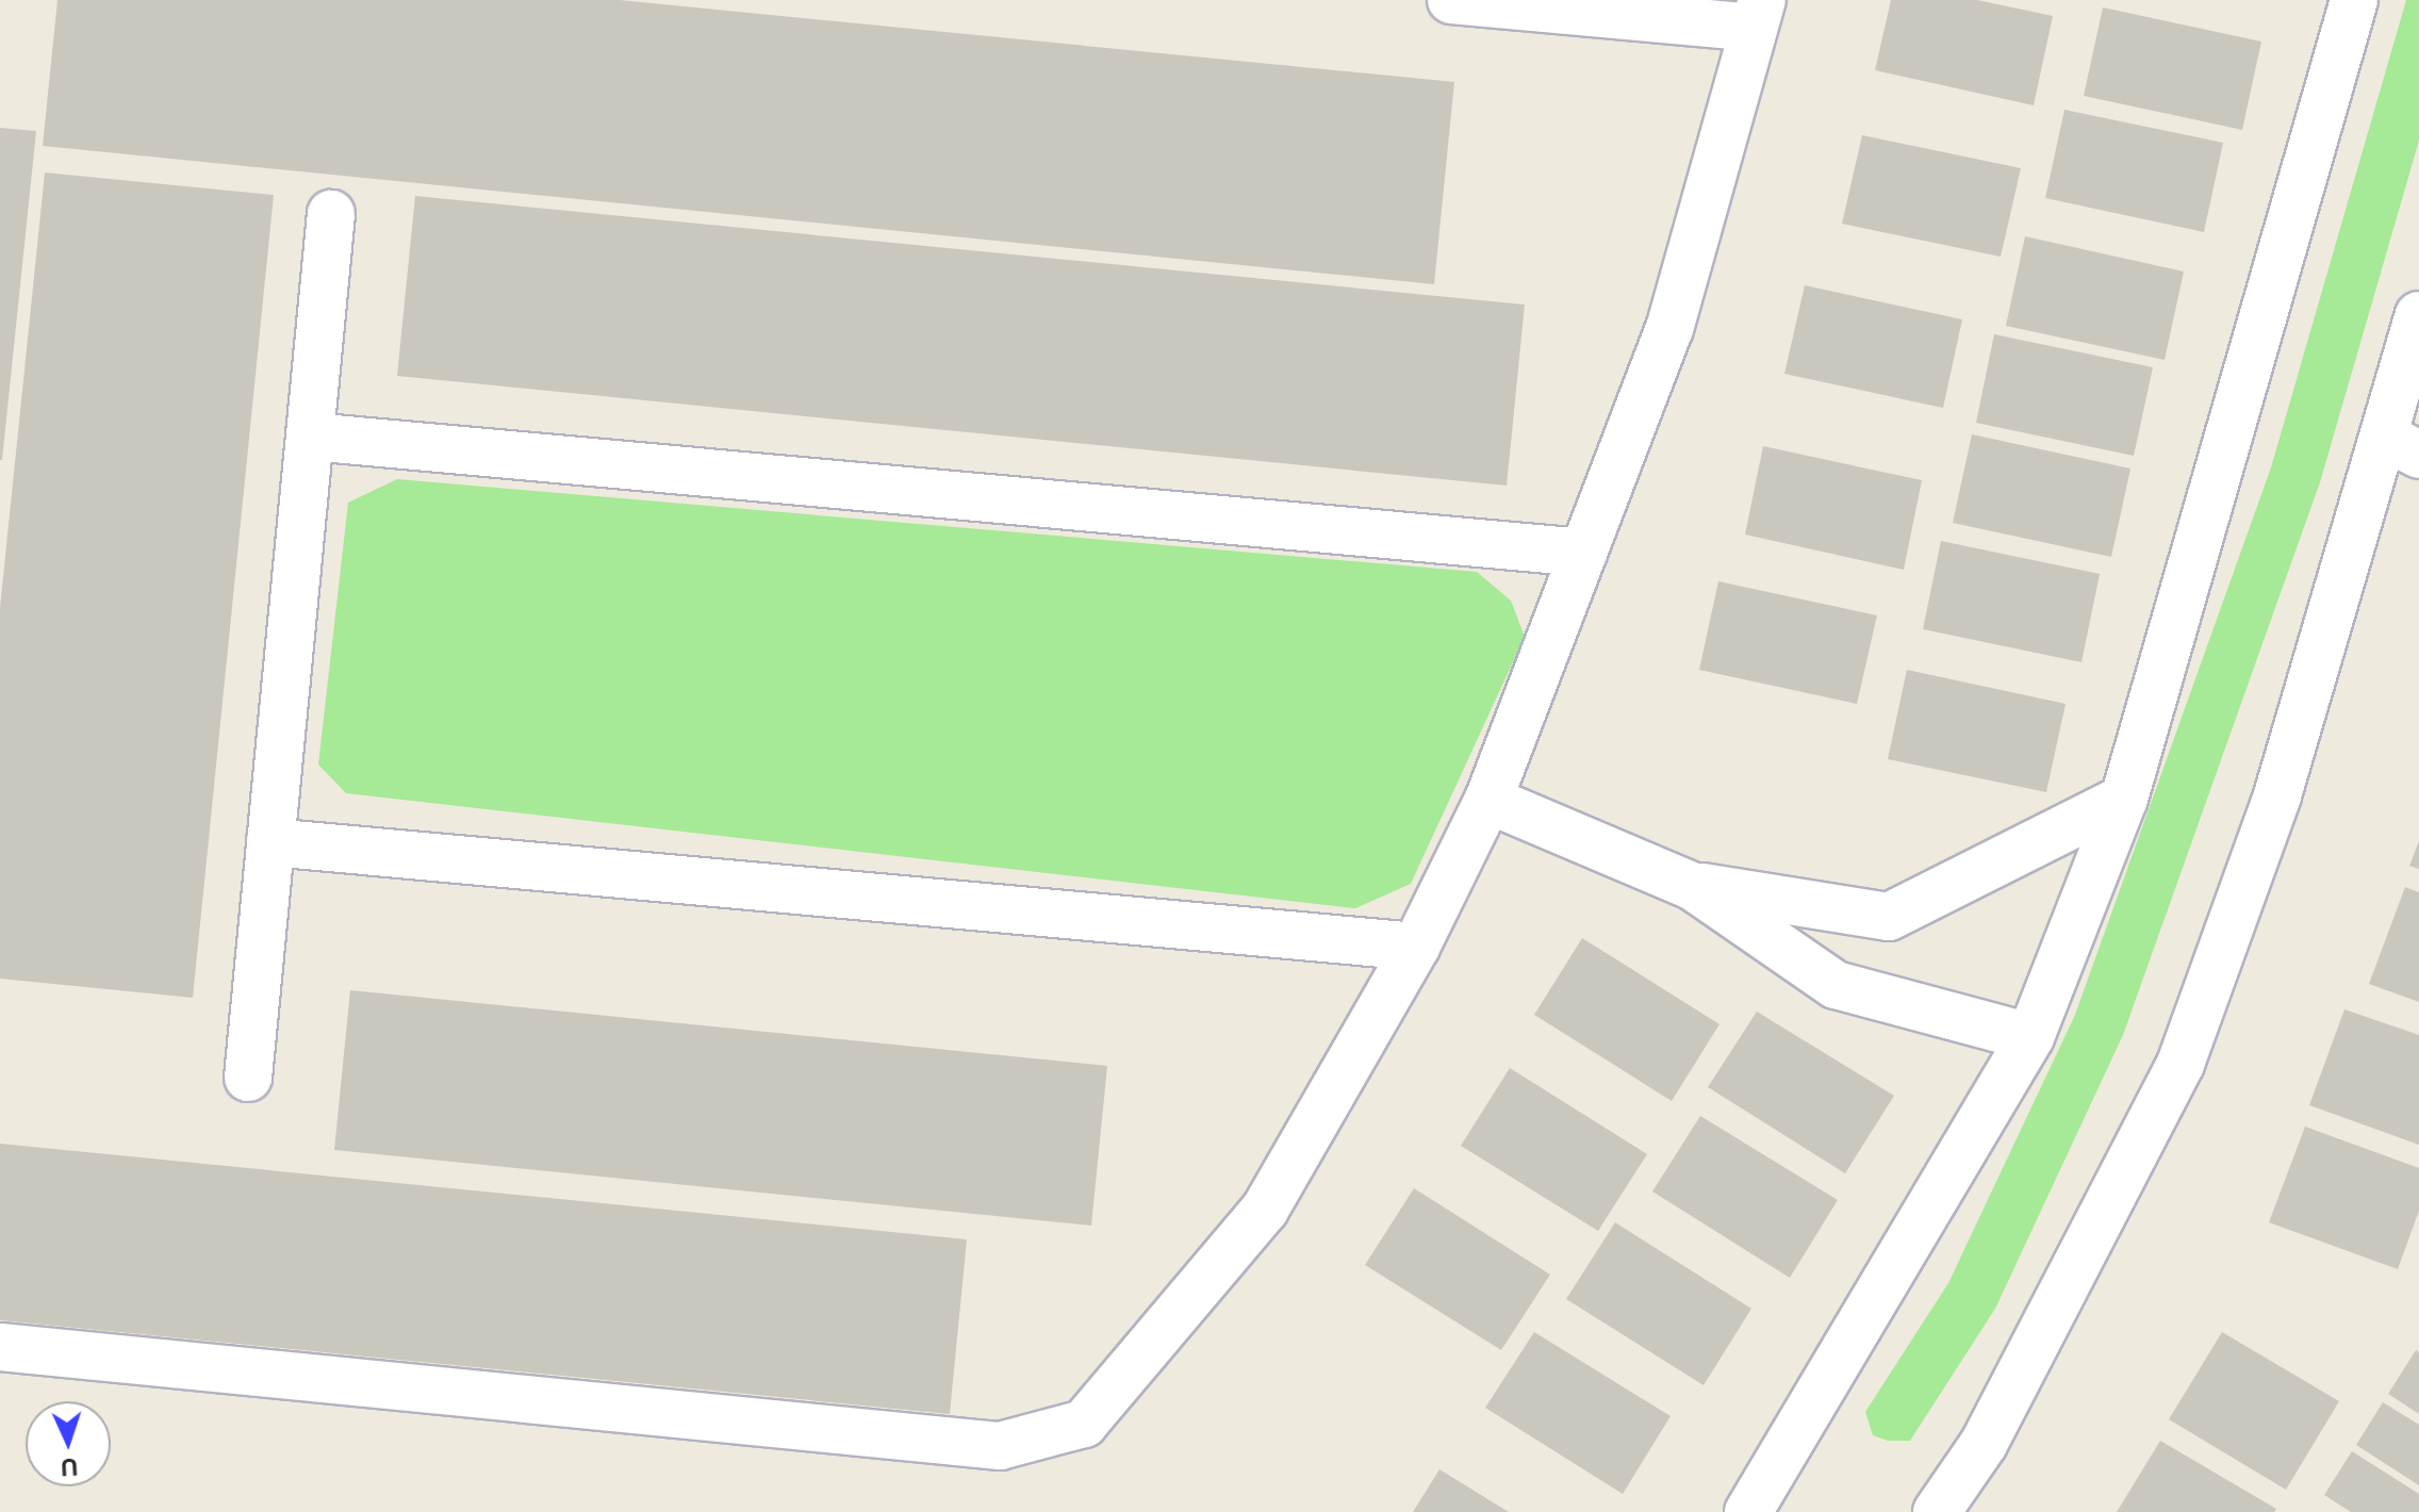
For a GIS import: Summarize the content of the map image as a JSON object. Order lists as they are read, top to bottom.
{
  "north": "bottom"
}
